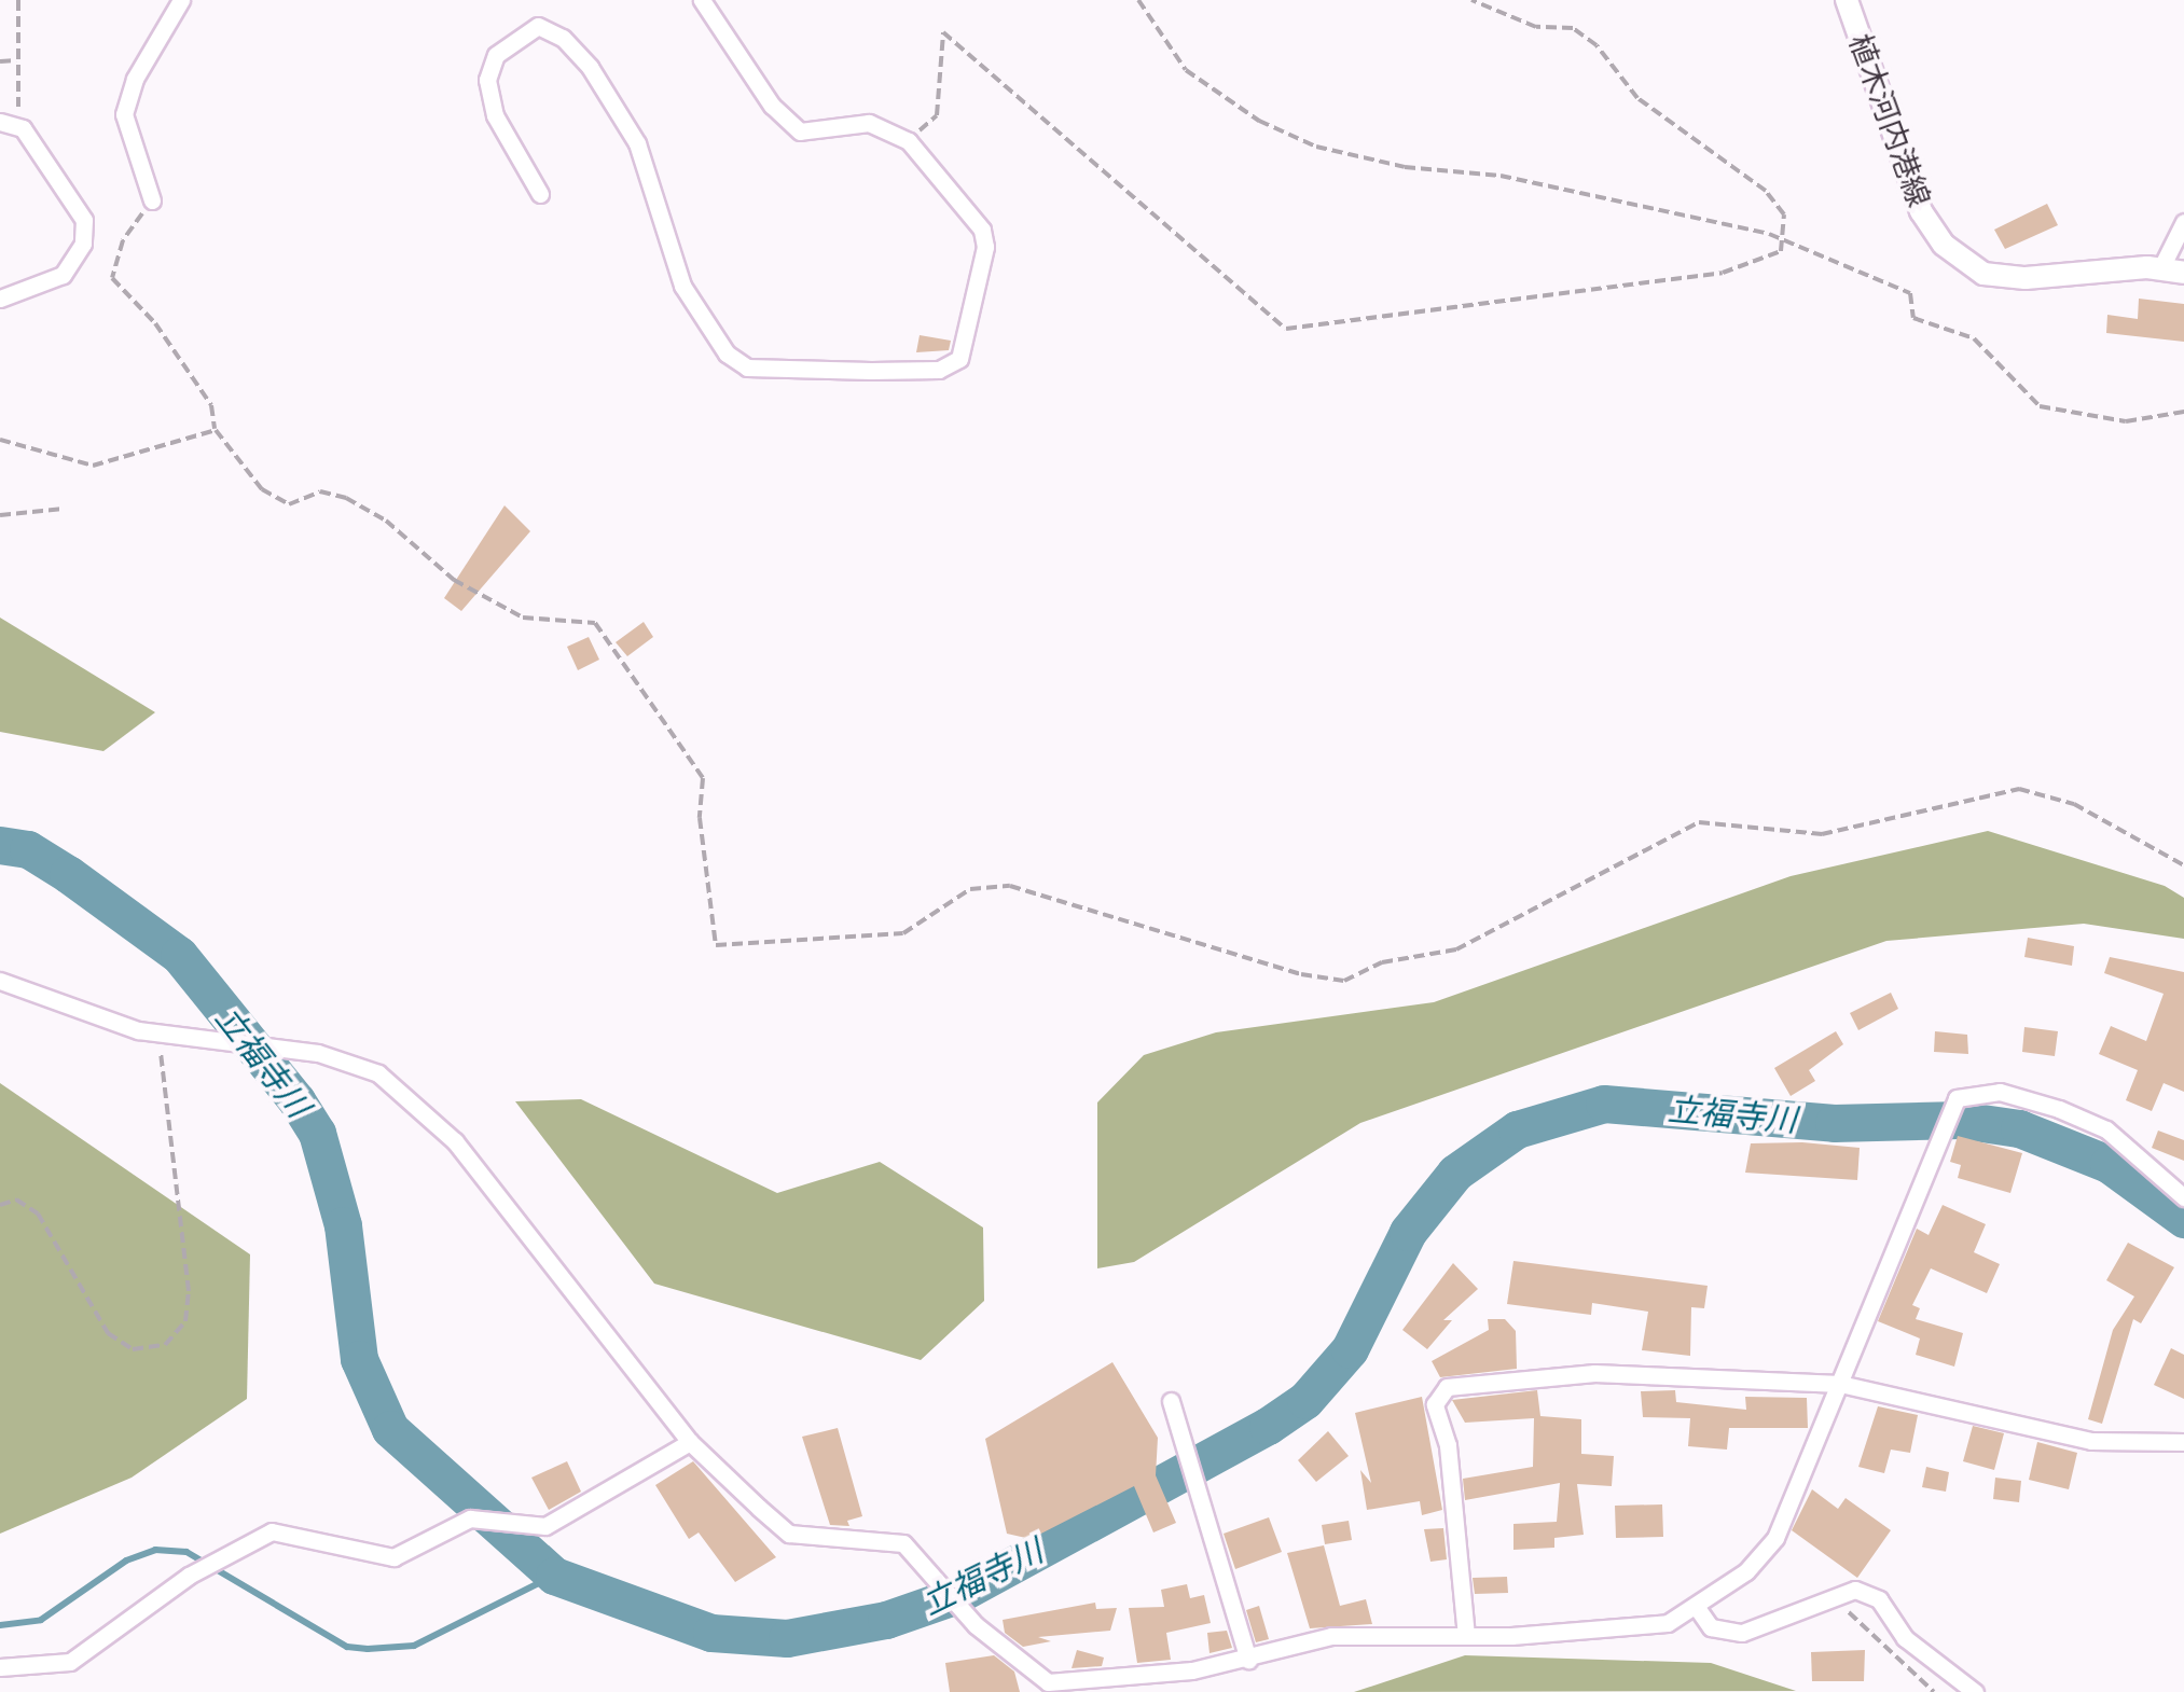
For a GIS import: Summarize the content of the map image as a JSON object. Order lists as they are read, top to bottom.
{
  "streets": {
    "main road": ["植木河内港線"]
  },
  "water": ["立福寺川"]
}
